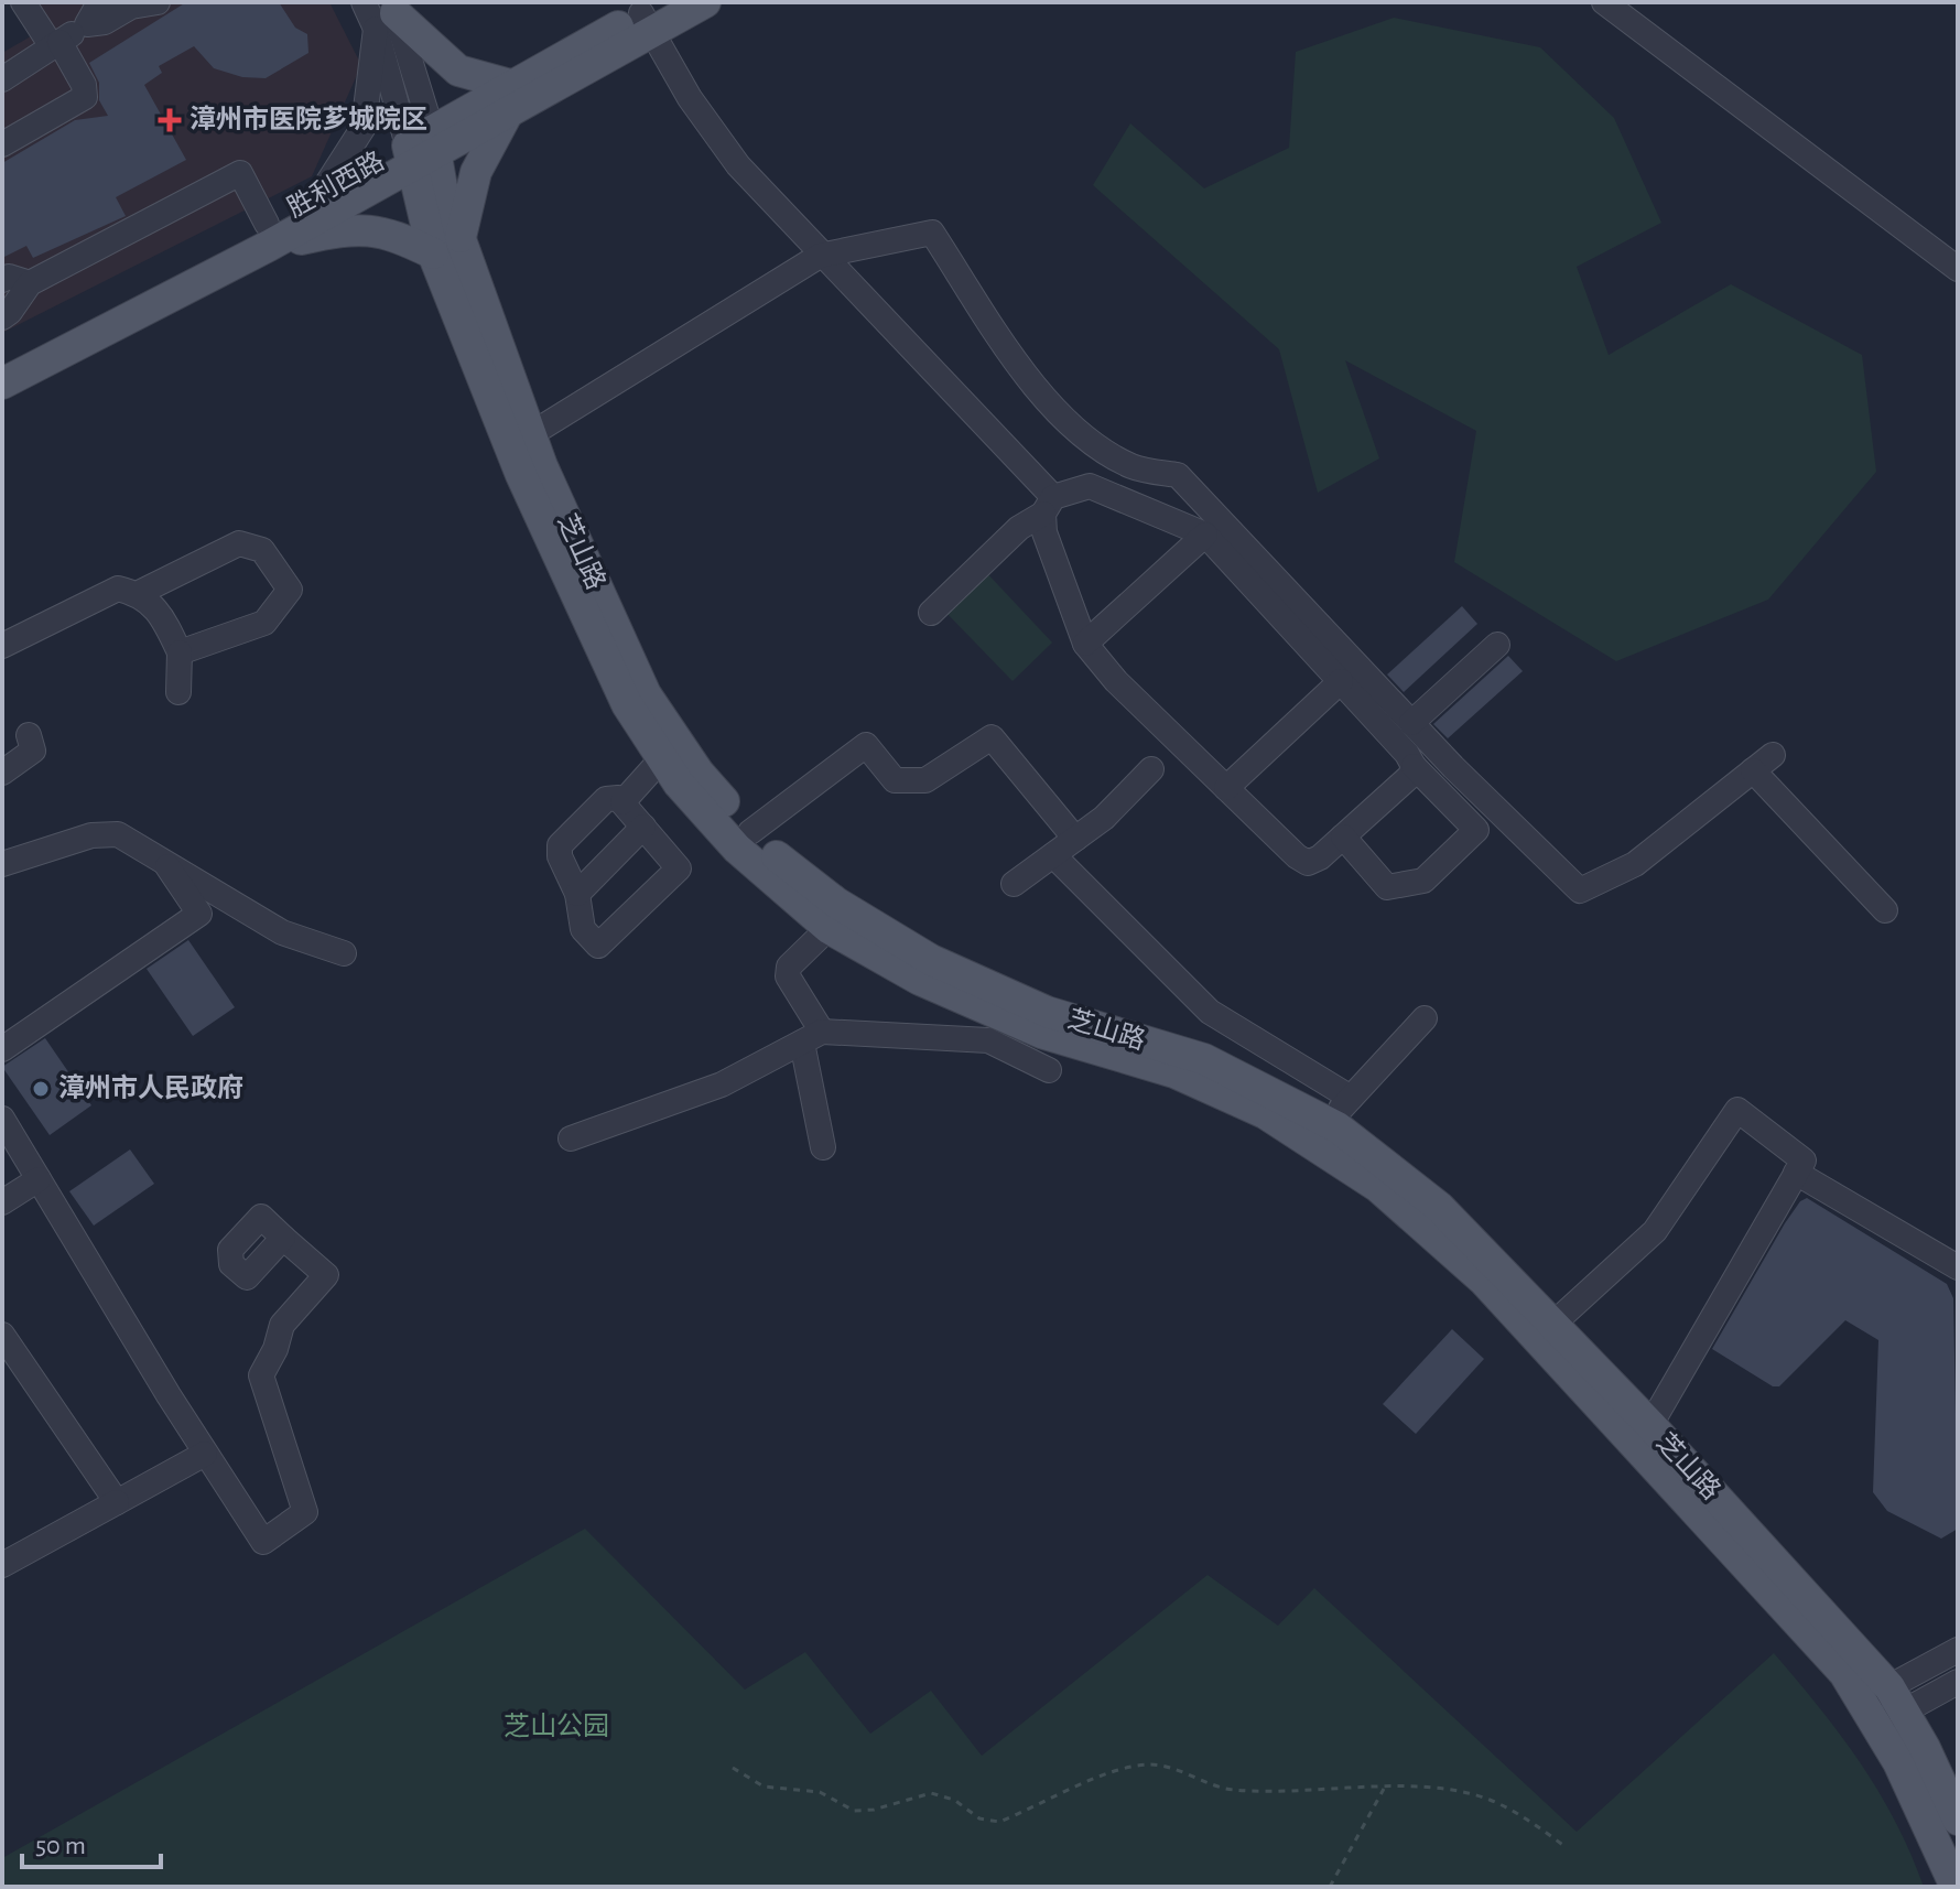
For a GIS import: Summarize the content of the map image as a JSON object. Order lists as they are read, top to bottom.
{
  "streets": {
    "main road": ["胜利西路", "芝山路"]
  },
  "crossings": [
    ["胜利西路", "芝山路"]
  ],
  "parks": ["芝山公园"],
  "places": {
    "health": ["漳州市医院芗城院区"],
    "other": ["漳州市人民政府"]
  },
  "scale_bar": "50 m"
}
